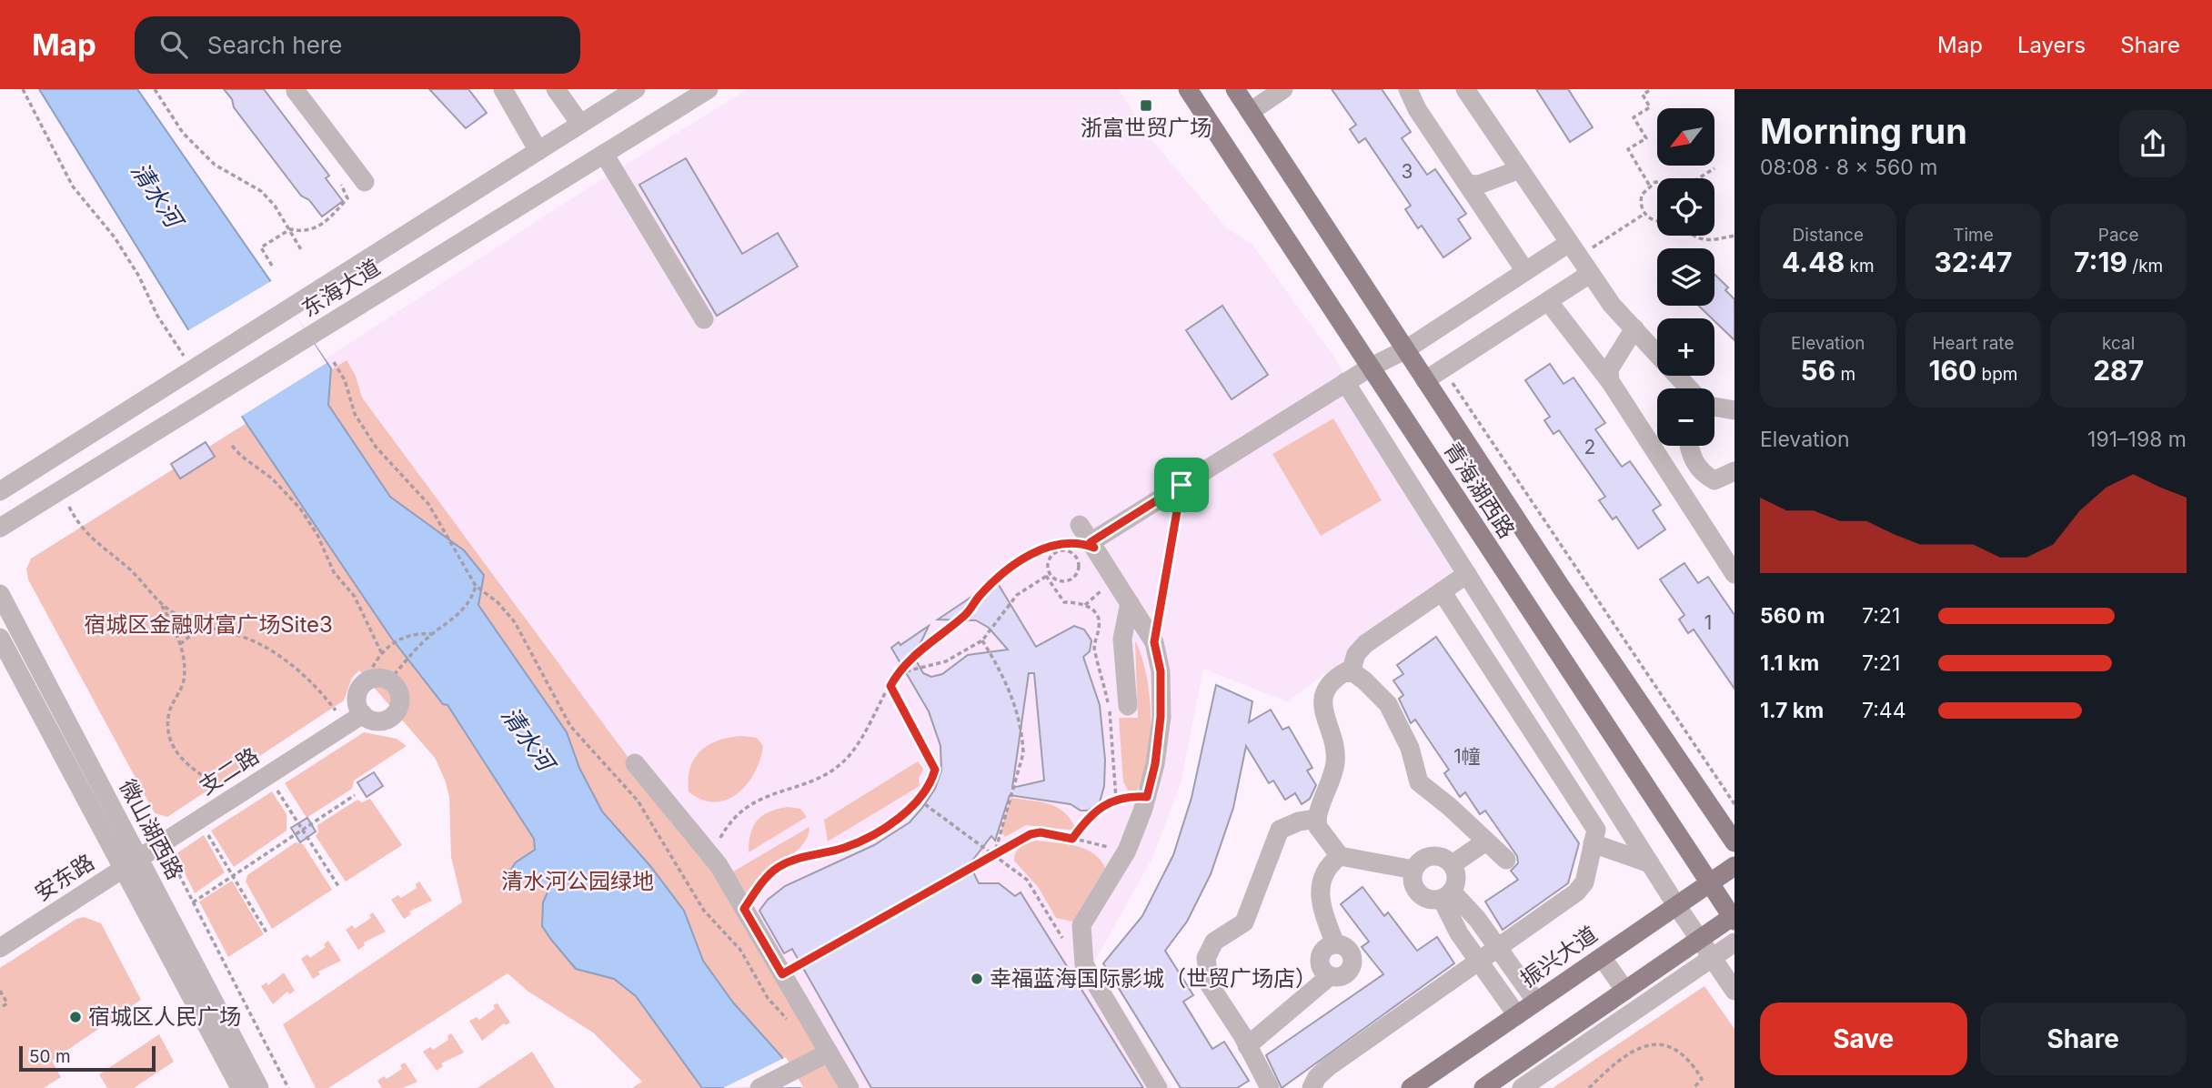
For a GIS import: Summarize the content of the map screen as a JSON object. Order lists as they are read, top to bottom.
{
  "streets": {
    "main road": ["青海湖西路", "振兴大道"],
    "street": [
      "东海大道",
      "支二路",
      "微山湖西路",
      "安东路"
    ]
  },
  "crossings": [
    ["青海湖西路", "振兴大道"],
    ["支二路", "微山湖西路"],
    ["支二路", "安东路"],
    ["微山湖西路", "安东路"]
  ],
  "water": ["清水河"],
  "parks": ["宿城区金融财富广场Site3", "清水河公园绿地"],
  "places": {
    "transit": ["浙富世贸广场"],
    "other": ["幸福蓝海国际影城（世贸广场店）", "宿城区人民广场"]
  },
  "house_numbers": [
    "3",
    "2",
    "1",
    "1幢"
  ],
  "scale_bar": "50 m",
  "north": "bottom left",
  "page": {
    "header": "Map",
    "search": "Search here",
    "nav": ["Map", "Layers", "Share"],
    "heading": ["Morning run", "08:08 · 8 × 560 m"],
    "map_buttons": ["+", "−"],
    "stats": [
      ["Distance", "4.48 km"],
      ["Time", "32:47"],
      ["Pace", "7:19 /km"],
      ["Elevation", "56 m"],
      ["Heart rate", "160 bpm"],
      ["kcal", "287"]
    ],
    "chart": ["Elevation", "191–198 m"],
    "list": [
      {
        "name": "560 m",
        "note": "7:21"
      },
      {
        "name": "1.1 km",
        "note": "7:21"
      },
      {
        "name": "1.7 km",
        "note": "7:44"
      }
    ],
    "buttons": ["Save", "Share"],
    "scale": "50 m"
  }
}
